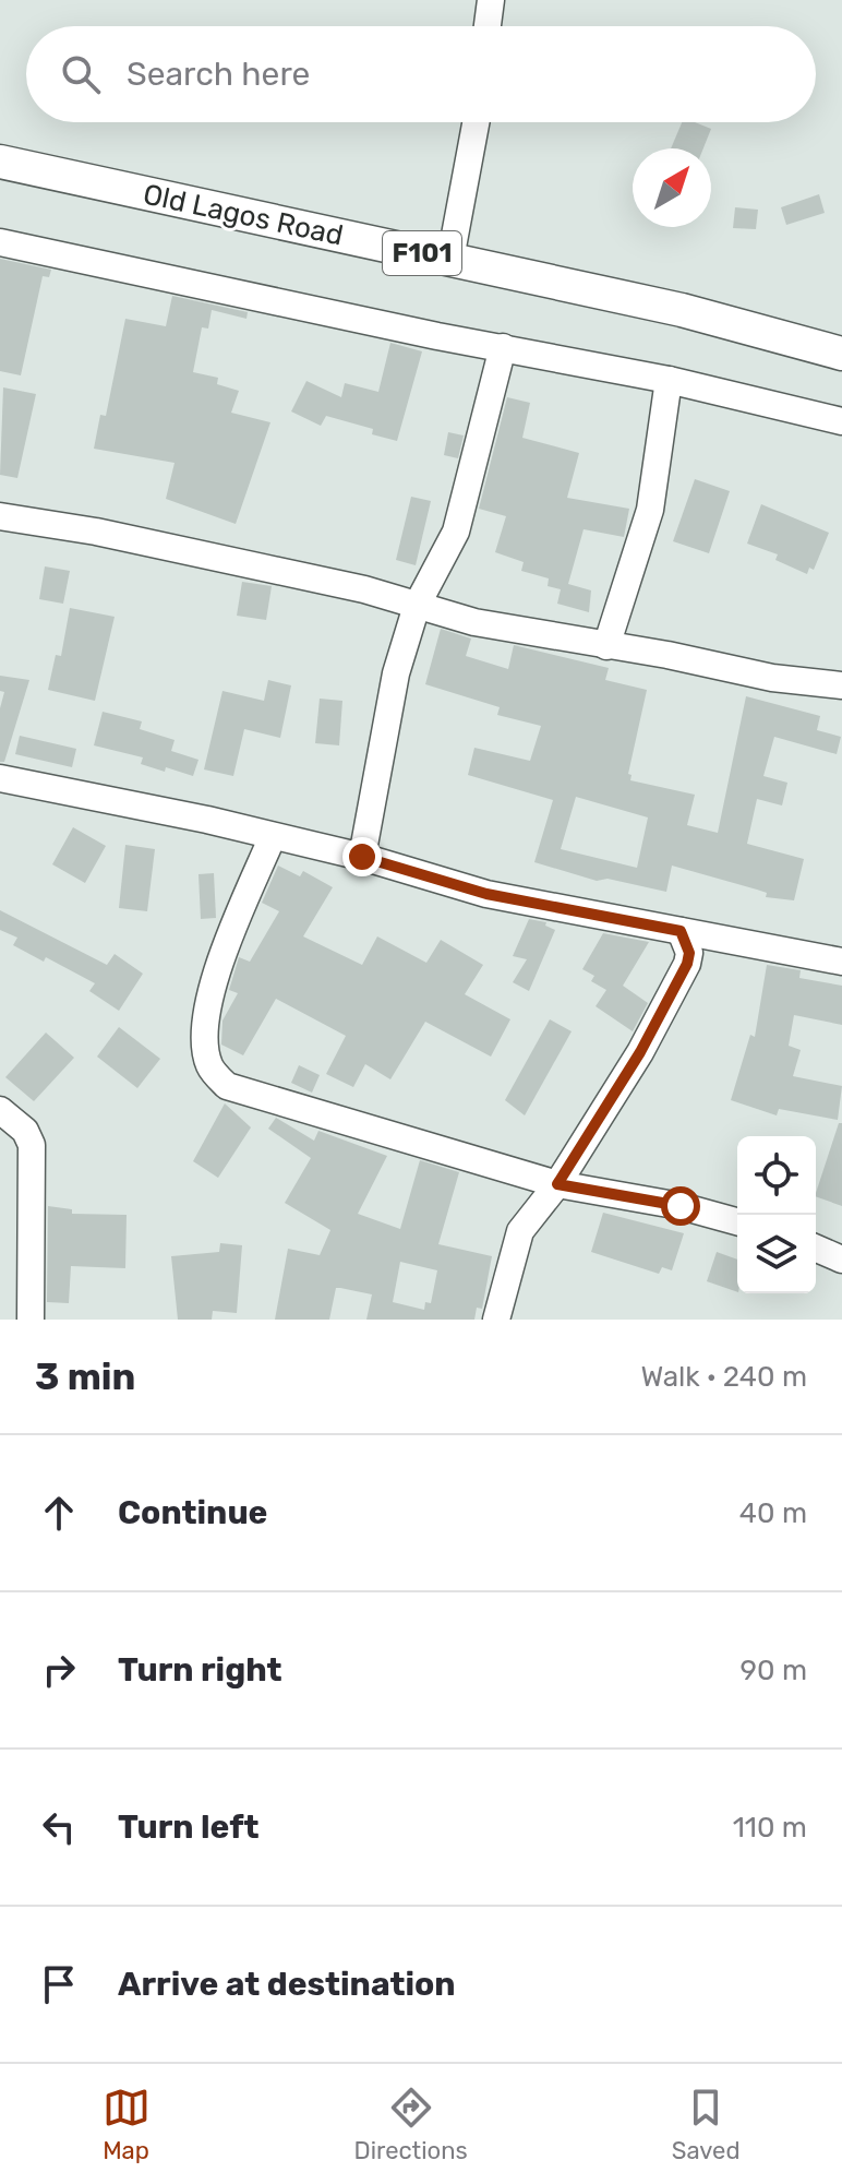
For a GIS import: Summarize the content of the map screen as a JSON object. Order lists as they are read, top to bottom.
{
  "streets": {
    "main road": ["Old Lagos Road", "F101"]
  },
  "north": "top right",
  "page": {
    "search": "Search here",
    "heading": ["3 min", "Walk · 240 m"],
    "list": [
      ["Continue", "40 m"],
      ["Turn right", "90 m"],
      ["Turn left", "110 m"],
      "Arrive at destination"
    ],
    "nav": ["Map", "Directions", "Saved"]
  }
}
